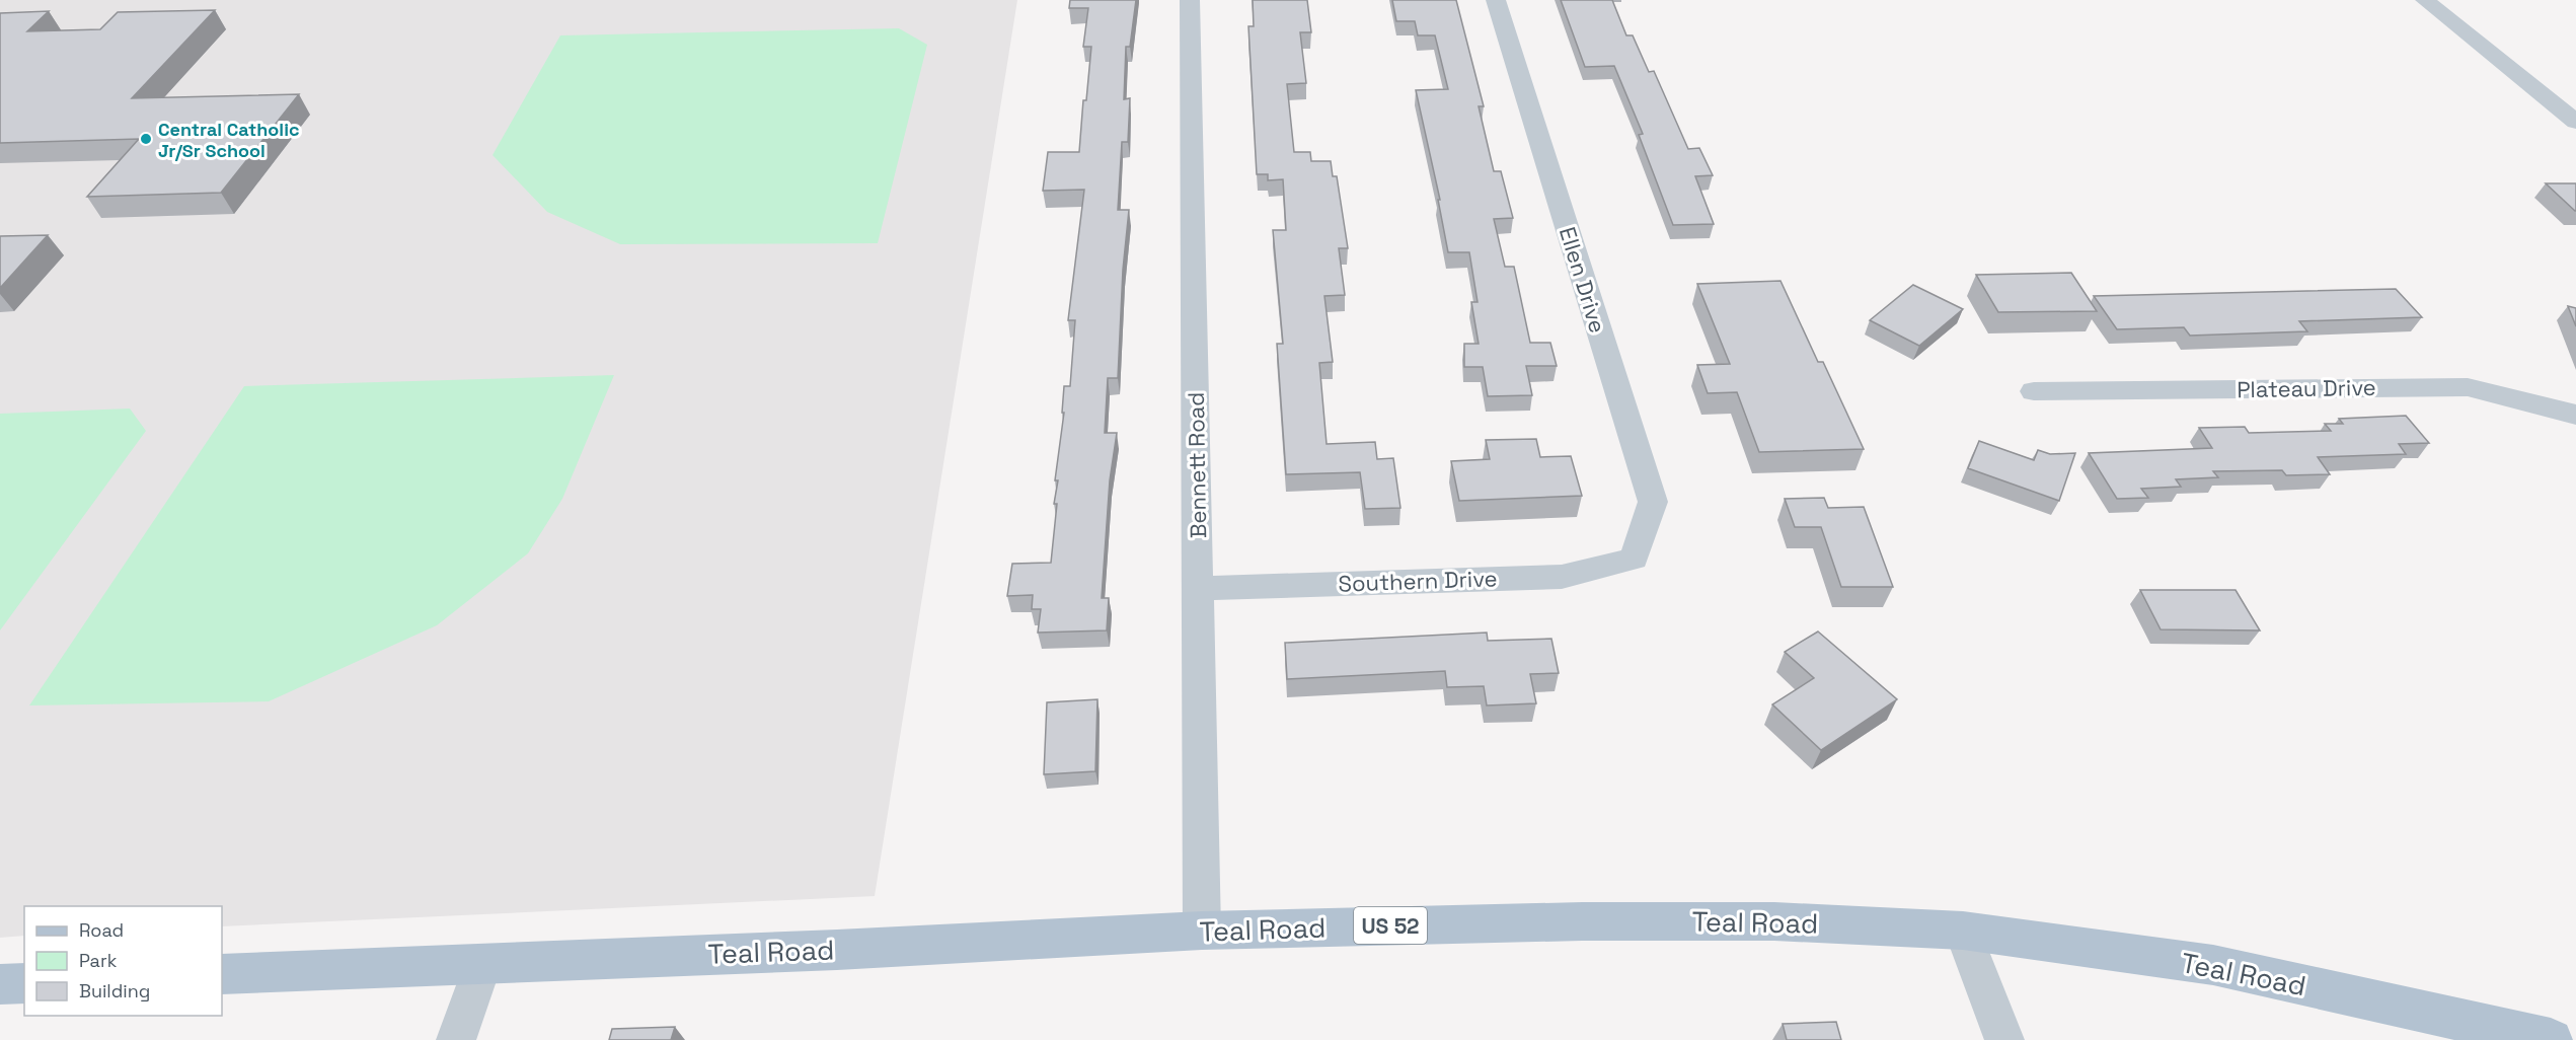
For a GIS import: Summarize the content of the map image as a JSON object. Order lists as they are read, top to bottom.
{
  "streets": {
    "main road": ["Teal Road", "US 52"],
    "street": [
      "Ellen Drive",
      "Plateau Drive",
      "Bennett Road",
      "Southern Drive"
    ]
  },
  "crossings": [
    ["Ellen Drive", "Southern Drive"],
    ["Bennett Road", "Southern Drive"],
    ["Bennett Road", "Teal Road"]
  ],
  "places": ["Central Catholic Jr/Sr School"],
  "legend": ["Road", "Park", "Building"]
}
